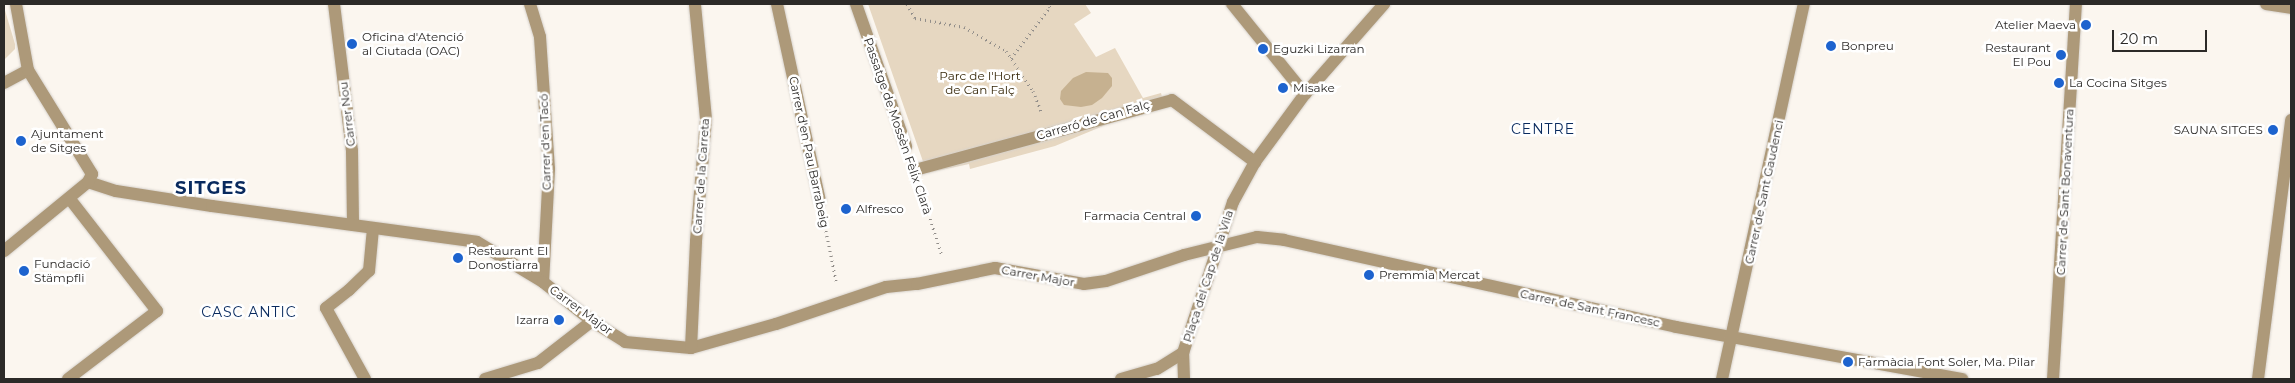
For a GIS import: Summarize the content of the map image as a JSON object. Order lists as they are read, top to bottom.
{
  "streets": {
    "street": [
      "Carrer Nou",
      "Carreró de Can Falç",
      "Passatge de Mossèn Fèlix Clarà",
      "Carrer d'en Tacó",
      "Carrer d'en Pau Barrabeig",
      "Carrer de la Carreta",
      "Carrer de Sant Gaudenci",
      "Carrer de Sant Bonaventura",
      "Carrer Major",
      "Plaça del Cap de la Vila",
      "Carrer de Sant Francesc"
    ]
  },
  "crossings": [
    ["Carrer Nou", "Carrer Major"],
    ["Carreró de Can Falç", "Passatge de Mossèn Fèlix Clarà"],
    ["Carreró de Can Falç", "Plaça del Cap de la Vila"],
    ["Carrer d'en Tacó", "Carrer Major"],
    ["Carrer d'en Pau Barrabeig", "Carrer Major"],
    ["Carrer de la Carreta", "Carrer Major"],
    ["Carrer de Sant Gaudenci", "Carrer de Sant Francesc"],
    ["Carrer Major", "Plaça del Cap de la Vila"],
    ["Carrer Major", "Carrer de Sant Francesc"],
    ["Plaça del Cap de la Vila", "Carrer de Sant Francesc"]
  ],
  "districts": ["CENTRE", "SITGES", "CASC ANTIC"],
  "parks": ["Parc de l'Hort de Can Falç"],
  "places": [
    "Atelier Maeva",
    "Oficina d'Atenció al Ciutada (OAC)",
    "Bonpreu",
    "Eguzki Lizarran",
    "Restaurant El Pou",
    "La Cocina Sitges",
    "Misake",
    "SAUNA SITGES",
    "Ajuntament de Sitges",
    "Alfresco",
    "Farmacia Central",
    "Restaurant El Donostiarra",
    "Fundació Stämpfli",
    "Premmia Mercat",
    "Izarra",
    "Farmàcia Font Soler, Ma. Pilar"
  ],
  "scale_bar": "20 m"
}
